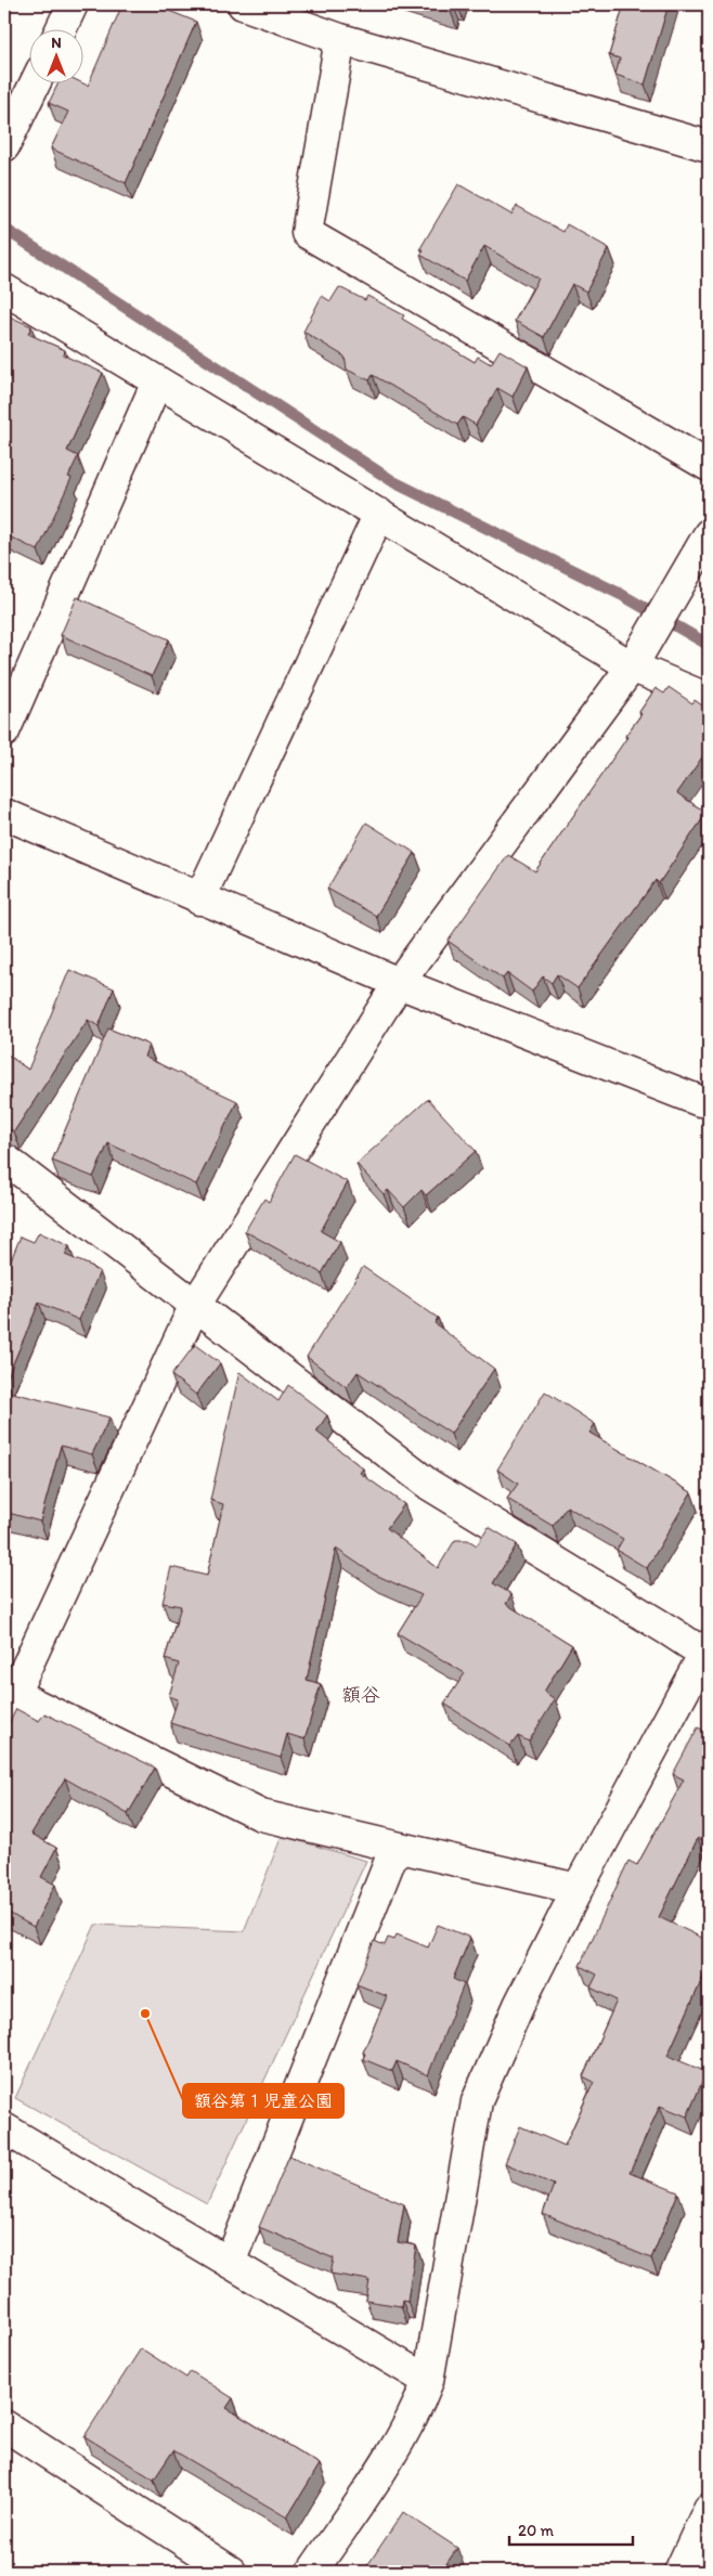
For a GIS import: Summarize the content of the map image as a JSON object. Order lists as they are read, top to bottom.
{
  "districts": ["額谷"],
  "places": ["額谷第１児童公園"],
  "scale_bar": "20 m",
  "north": "top"
}
